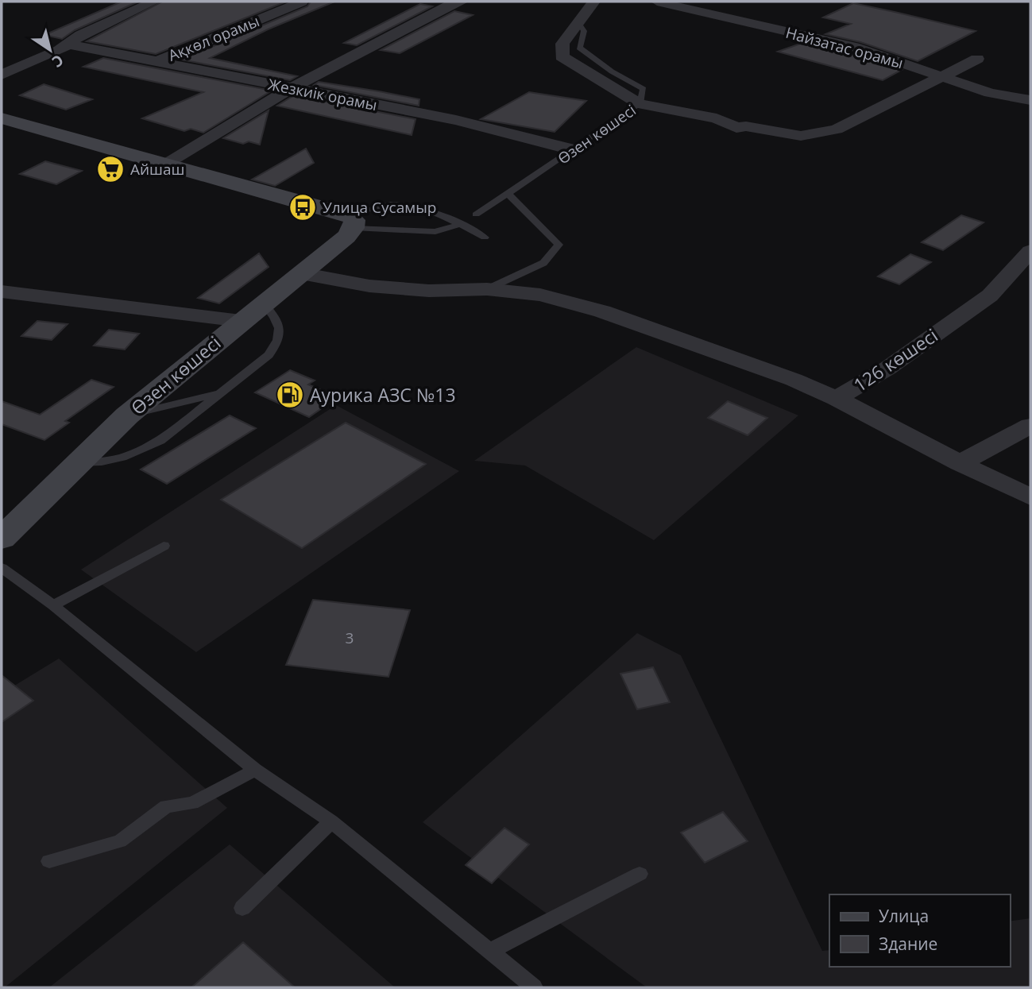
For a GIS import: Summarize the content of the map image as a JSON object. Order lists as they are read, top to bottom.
{
  "streets": {
    "main road": ["Өзен көшесі"],
    "street": [
      "Ақкөл орамы",
      "Найзатас орамы",
      "Жезкиік орамы",
      "126 көшесі"
    ]
  },
  "crossings": [
    ["Ақкөл орамы", "Жезкиік орамы"],
    ["Жезкиік орамы", "Өзен көшесі"]
  ],
  "places": {
    "supermarket": ["Айшаш"],
    "bus stop": ["Улица Сусамыр"],
    "fuel station": ["Аурика АЗС №13"]
  },
  "house_numbers": ["3"],
  "legend": ["Улица", "Здание"],
  "north": "bottom right"
}
